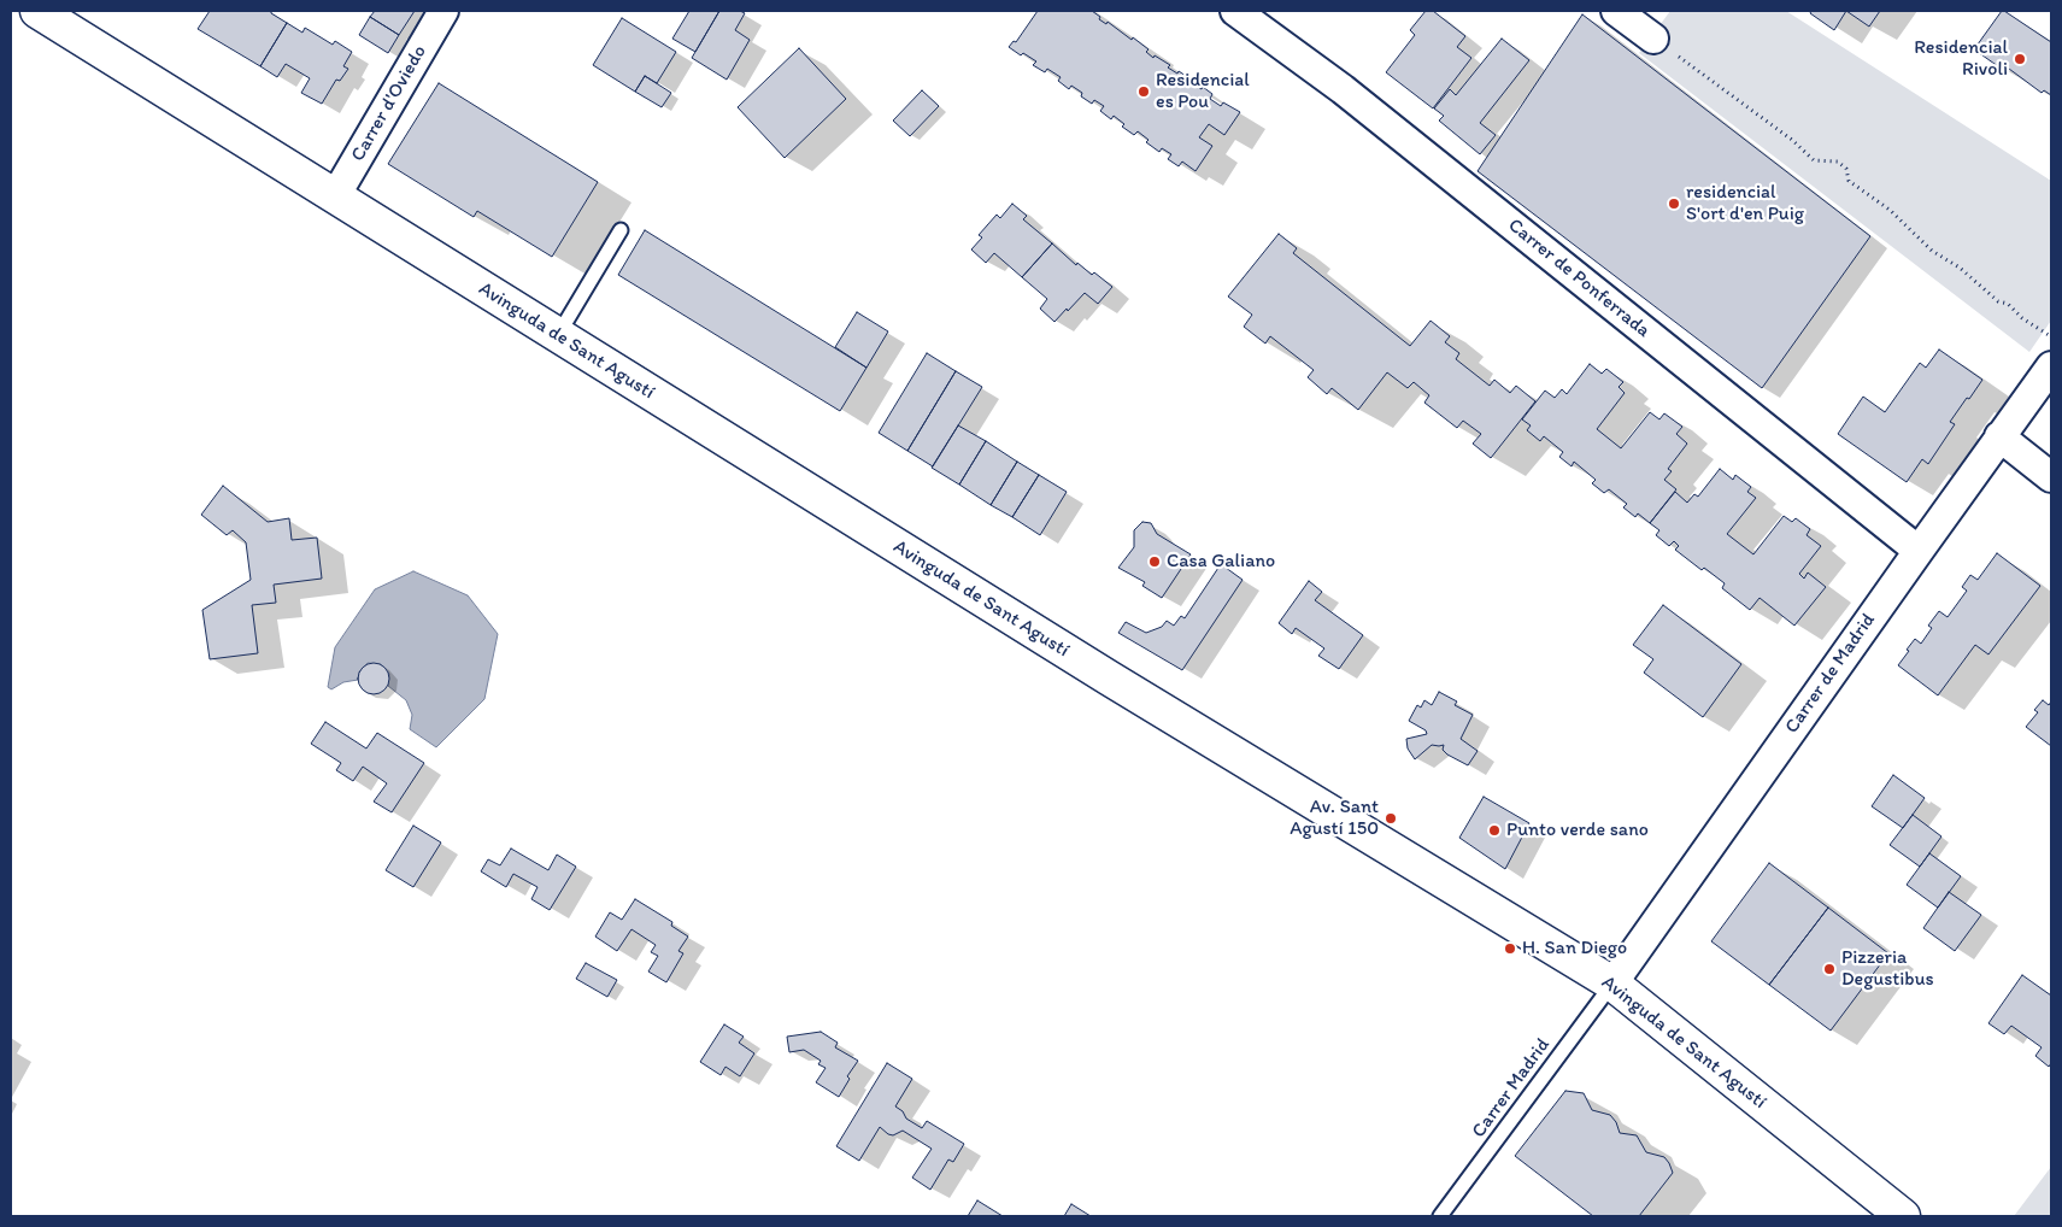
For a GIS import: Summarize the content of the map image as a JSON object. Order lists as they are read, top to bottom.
{
  "streets": {
    "street": [
      "Carrer d'Oviedo",
      "Carrer de Ponferrada",
      "Avinguda de Sant Agustí",
      "Carrer de Madrid"
    ],
    "lane": ["Carrer Madrid"]
  },
  "crossings": [
    ["Carrer d'Oviedo", "Avinguda de Sant Agustí"],
    ["Carrer de Ponferrada", "Carrer de Madrid"],
    ["Avinguda de Sant Agustí", "Carrer de Madrid"],
    ["Avinguda de Sant Agustí", "Carrer Madrid"],
    ["Carrer de Madrid", "Carrer Madrid"]
  ],
  "places": [
    "Residencial Rivoli",
    "Residencial es Pou",
    "residencial S'ort d'en Puig",
    "Casa Galiano",
    "Av. Sant Agustí 150",
    "Punto verde sano",
    "H. San Diego",
    "Pizzeria Degustibus"
  ]
}
